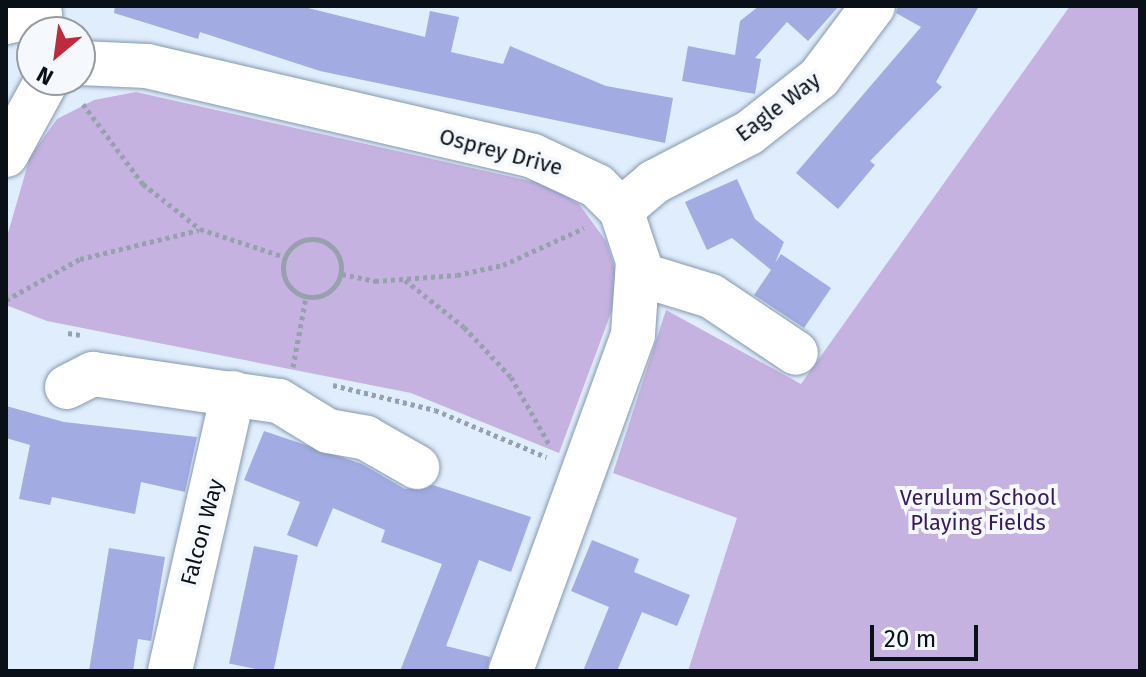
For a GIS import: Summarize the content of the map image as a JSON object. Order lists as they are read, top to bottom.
{
  "streets": {
    "street": ["Eagle Way", "Osprey Drive", "Falcon Way"]
  },
  "crossings": [
    ["Eagle Way", "Osprey Drive"]
  ],
  "parks": ["Verulum School Playing Fields"],
  "scale_bar": "20 m",
  "north": "bottom left"
}
